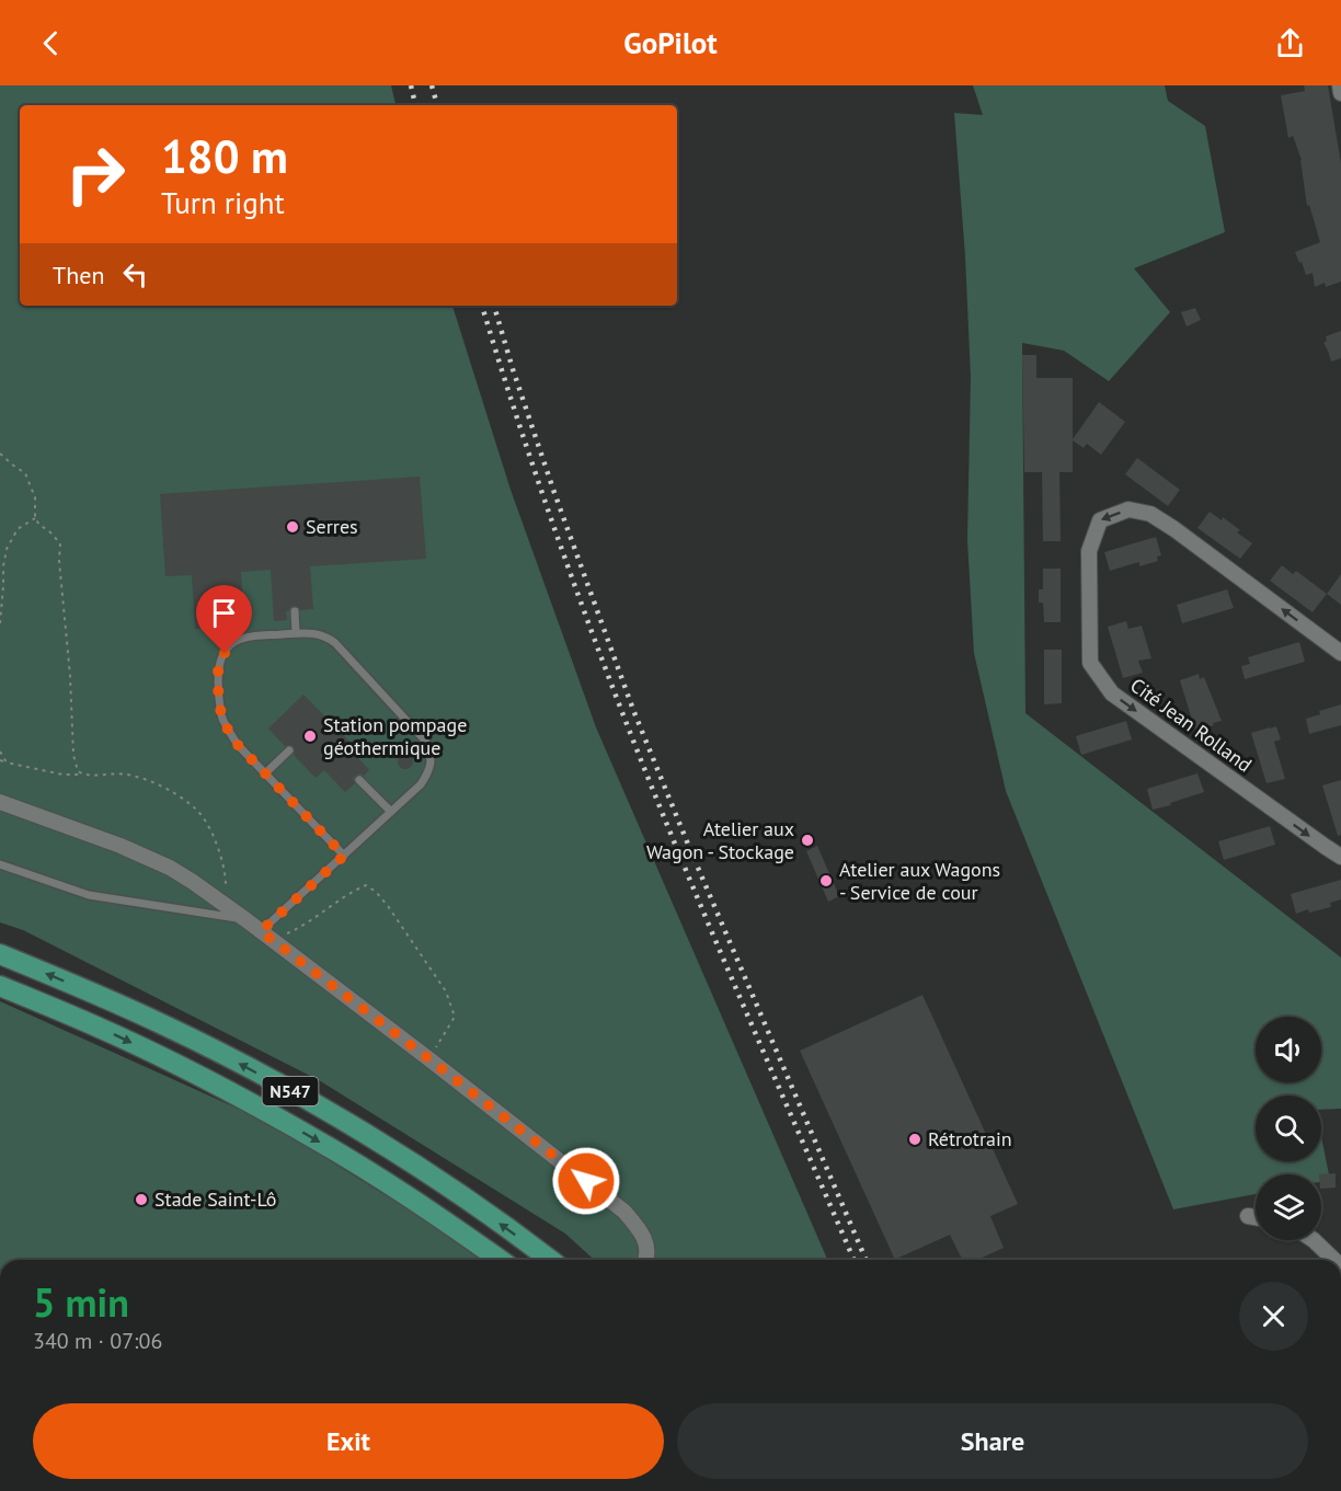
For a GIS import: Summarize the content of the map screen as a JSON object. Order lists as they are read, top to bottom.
{
  "streets": {
    "main road": ["N547"],
    "street": ["Cité Jean Rolland"]
  },
  "places": [
    "Serres",
    "Station pompage géothermique",
    "Atelier aux Wagon - Stockage",
    "Atelier aux Wagons - Service de cour",
    "Rétrotrain",
    "Stade Saint-Lô"
  ],
  "page": {
    "header": "GoPilot",
    "turn": ["180 m", "Turn right"],
    "then": "Then",
    "heading": ["5 min", "340 m · 07:06"],
    "buttons": ["Exit", "Share"]
  }
}
